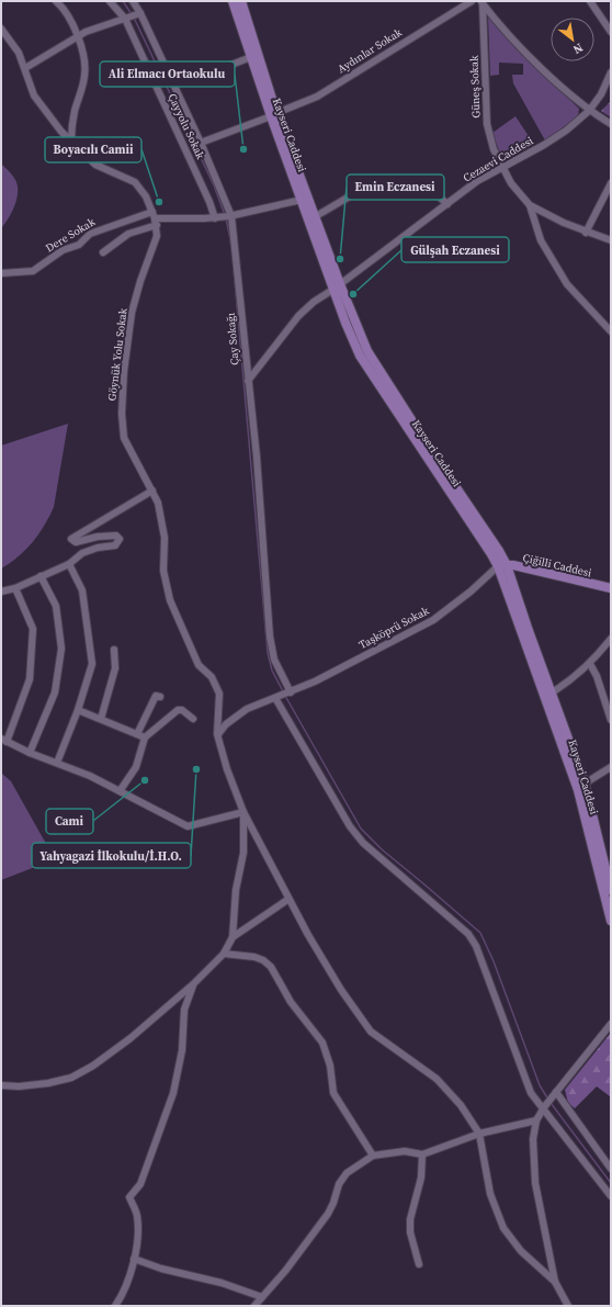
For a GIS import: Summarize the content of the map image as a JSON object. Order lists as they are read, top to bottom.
{
  "streets": {
    "main road": ["Kayseri Caddesi", "Çiğilli Caddesi"],
    "street": [
      "Aydınlar Sokak",
      "Güneş Sokak",
      "Çayyolu Sokak",
      "Cezaevi Caddesi",
      "Dere Sokak",
      "Çay Sokağı",
      "Göynük Yolu Sokak",
      "Taşköprü Sokak"
    ]
  },
  "crossings": [
    ["Aydınlar Sokak", "Kayseri Caddesi"],
    ["Aydınlar Sokak", "Çay Sokağı"],
    ["Güneş Sokak", "Cezaevi Caddesi"],
    ["Kayseri Caddesi", "Cezaevi Caddesi"],
    ["Kayseri Caddesi", "Çiğilli Caddesi"],
    ["Kayseri Caddesi", "Taşköprü Sokak"],
    ["Cezaevi Caddesi", "Çay Sokağı"],
    ["Dere Sokak", "Göynük Yolu Sokak"],
    ["Çay Sokağı", "Taşköprü Sokak"],
    ["Göynük Yolu Sokak", "Taşköprü Sokak"],
    ["Çiğilli Caddesi", "Taşköprü Sokak"]
  ],
  "places": [
    "Ali Elmacı Ortaokulu",
    "Boyacılı Camii",
    "Emin Eczanesi",
    "Gülşah Eczanesi",
    "Yahyagazi İlkokulu/İ.H.O.",
    "Cami"
  ],
  "north": "bottom right"
}
